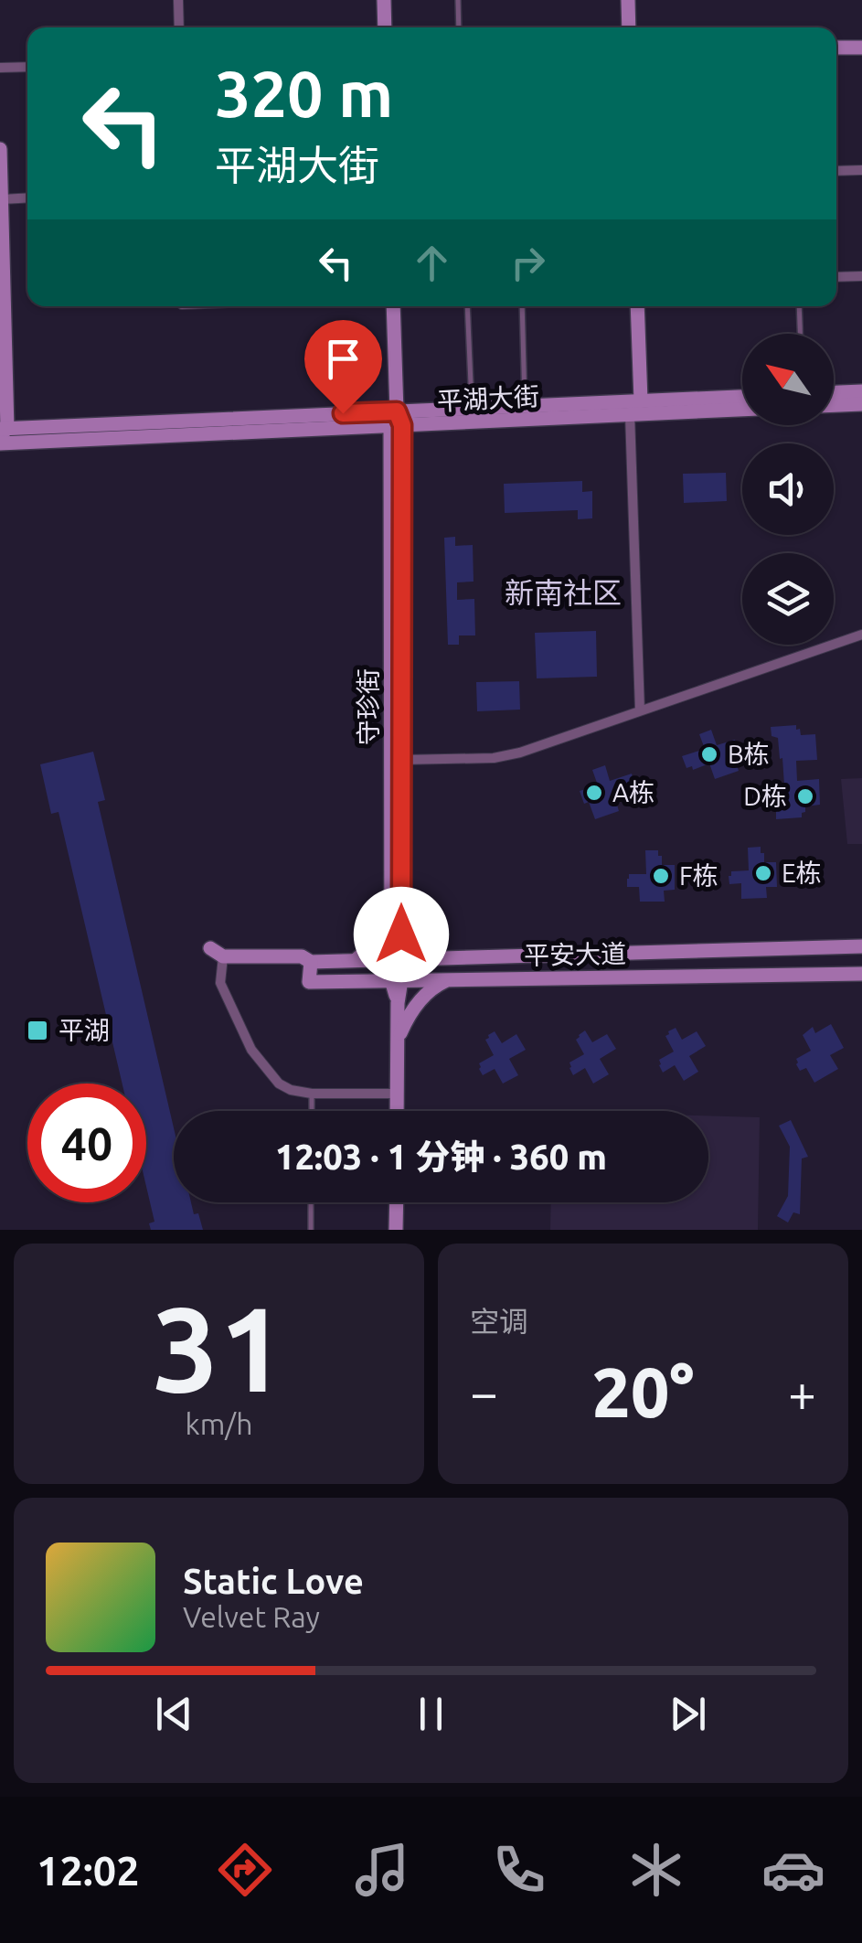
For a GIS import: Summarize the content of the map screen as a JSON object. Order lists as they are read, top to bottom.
{
  "streets": {
    "street": ["平湖大街", "守珍街", "平安大道"]
  },
  "crossings": [
    ["平湖大街", "守珍街"],
    ["守珍街", "平安大道"]
  ],
  "districts": ["新南社区"],
  "places": {
    "other": [
      "B栋",
      "A栋",
      "D栋",
      "E栋",
      "F栋"
    ],
    "transit": ["平湖"]
  },
  "north": "top left",
  "page": {
    "turn": ["320 m", "平湖大街"],
    "limit": "40",
    "trip": "12:03 · 1 分钟 · 360 m",
    "tile": [
      ["31", "km/h"],
      "空调"
    ],
    "heat": ["−", "20°", "+"],
    "song": ["Static Love", "Velvet Ray"],
    "tabs": "12:02"
  }
}
